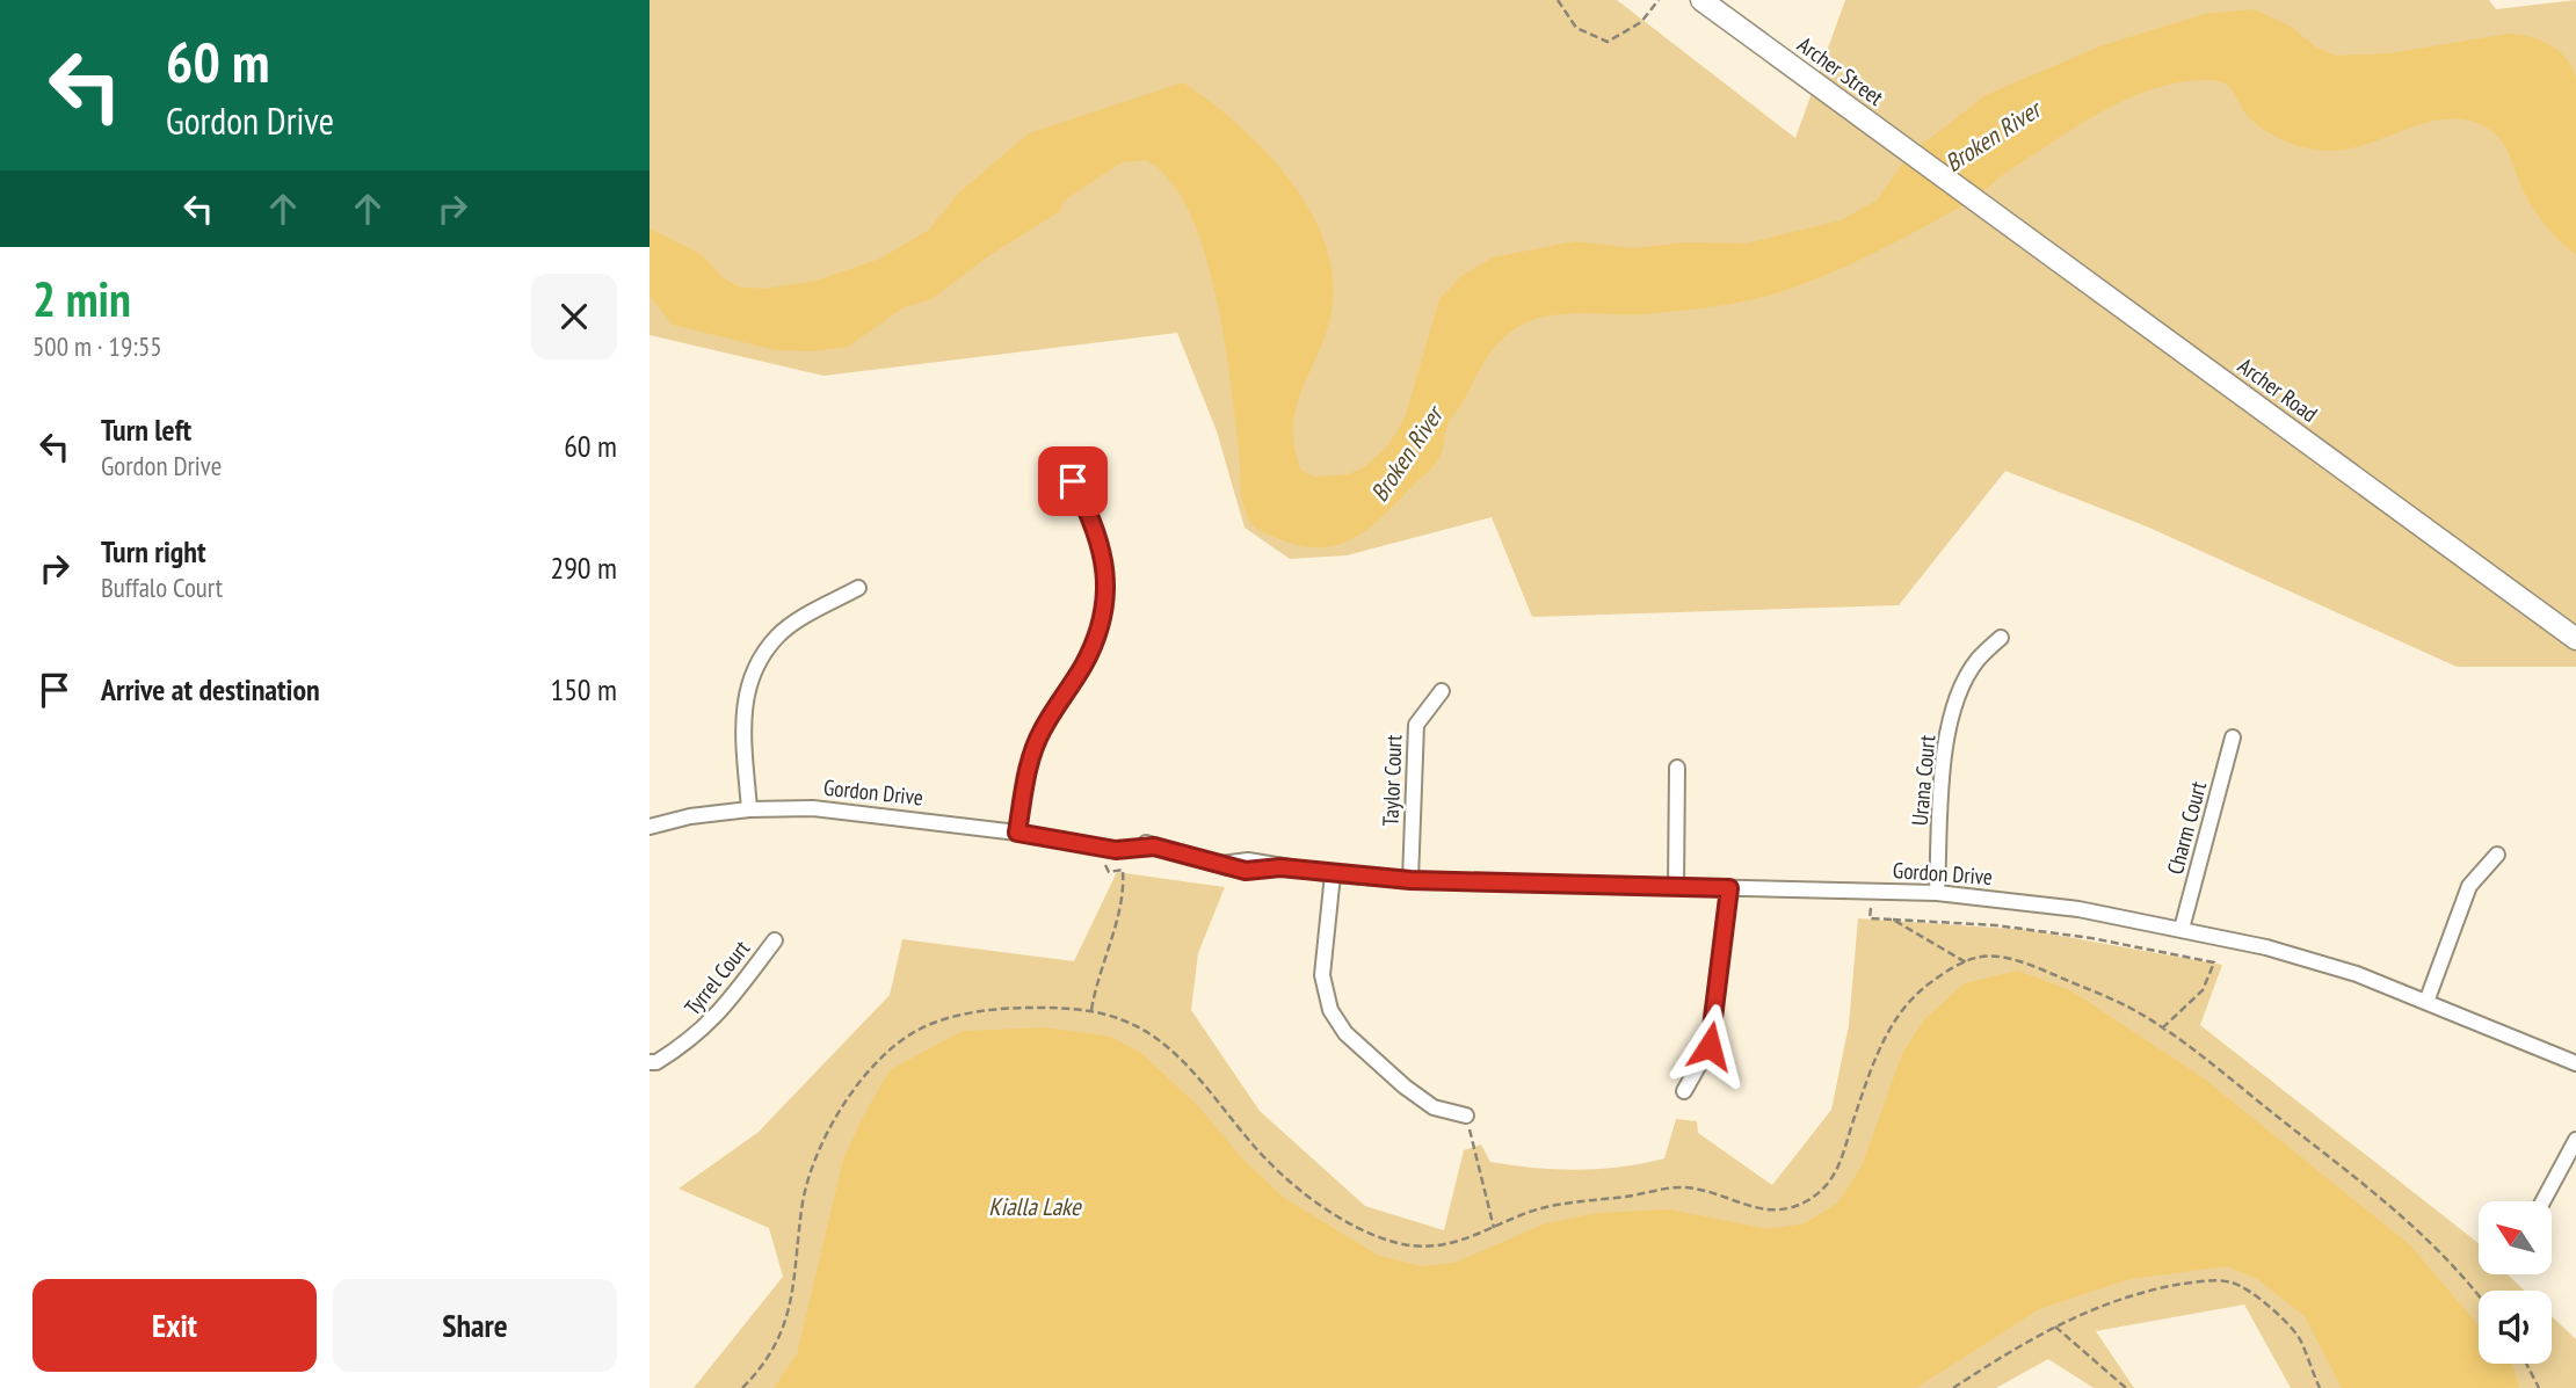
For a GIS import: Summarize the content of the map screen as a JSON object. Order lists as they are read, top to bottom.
{
  "streets": {
    "main road": ["Archer Street", "Archer Road"],
    "street": [
      "Taylor Court",
      "Urana Court",
      "Gordon Drive",
      "Charm Court",
      "Tyrrel Court"
    ]
  },
  "crossings": [
    ["Archer Street", "Archer Road"],
    ["Taylor Court", "Gordon Drive"],
    ["Urana Court", "Gordon Drive"],
    ["Gordon Drive", "Charm Court"]
  ],
  "water": ["Broken River", "Kialla Lake"],
  "north": "top left",
  "page": {
    "turn": ["60 m", "Gordon Drive"],
    "heading": ["2 min", "500 m · 19:55"],
    "list": [
      {
        "name": "Turn left",
        "note": "Gordon Drive",
        "value": "60 m"
      },
      {
        "name": "Turn right",
        "note": "Buffalo Court",
        "value": "290 m"
      },
      {
        "name": "Arrive at destination",
        "value": "150 m"
      }
    ],
    "buttons": ["Exit", "Share"]
  }
}
